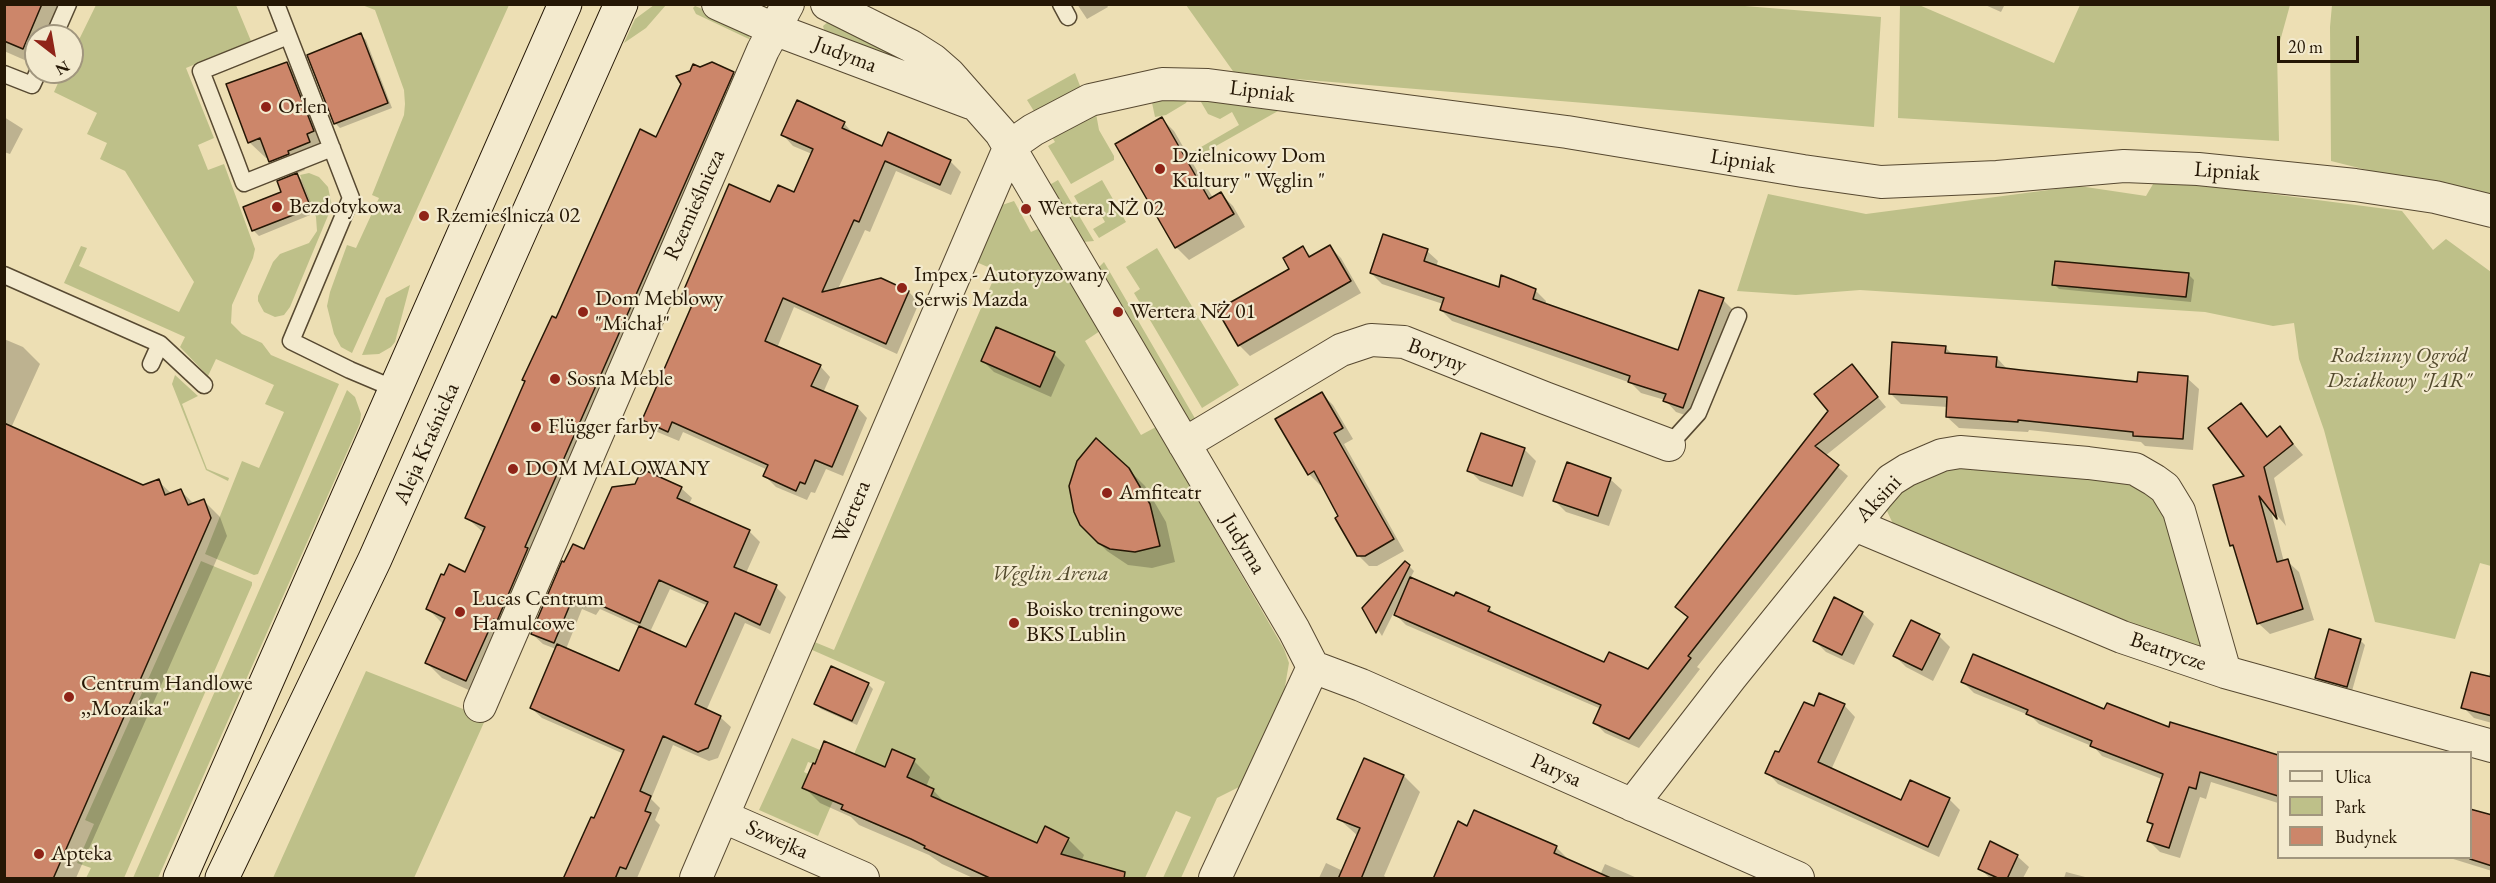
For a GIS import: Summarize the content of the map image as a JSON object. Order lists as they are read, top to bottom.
{
  "streets": {
    "main road": ["Aleja Kraśnicka"],
    "street": [
      "Judyma",
      "Lipniak",
      "Rzemieślnicza",
      "Boryny",
      "Aksini",
      "Wertera",
      "Beatrycze",
      "Parysa",
      "Szwejka"
    ]
  },
  "crossings": [
    ["Judyma", "Lipniak"],
    ["Judyma", "Rzemieślnicza"],
    ["Judyma", "Boryny"],
    ["Judyma", "Wertera"],
    ["Judyma", "Parysa"],
    ["Lipniak", "Wertera"],
    ["Aksini", "Beatrycze"],
    ["Aksini", "Parysa"],
    ["Wertera", "Szwejka"]
  ],
  "parks": ["Rodzinny Ogród Działkowy \"JAR\"", "Węglin Arena"],
  "places": [
    "Orlen",
    "Dzielnicowy Dom Kultury \" Węglin \"",
    "Bezdotykowa",
    "Wertera NŻ 02",
    "Rzemieślnicza 02",
    "Impex - Autoryzowany Serwis Mazda",
    "Dom Meblowy \"Michał\"",
    "Wertera NŻ 01",
    "Sosna Meble",
    "Flügger farby",
    "DOM MALOWANY",
    "Amfiteatr",
    "Lucas Centrum Hamulcowe",
    "Boisko treningowe BKS Lublin",
    "Centrum Handlowe ,,Mozaika\"",
    "Apteka"
  ],
  "legend": ["Ulica", "Park", "Budynek"],
  "scale_bar": "20 m",
  "north": "bottom right"
}
